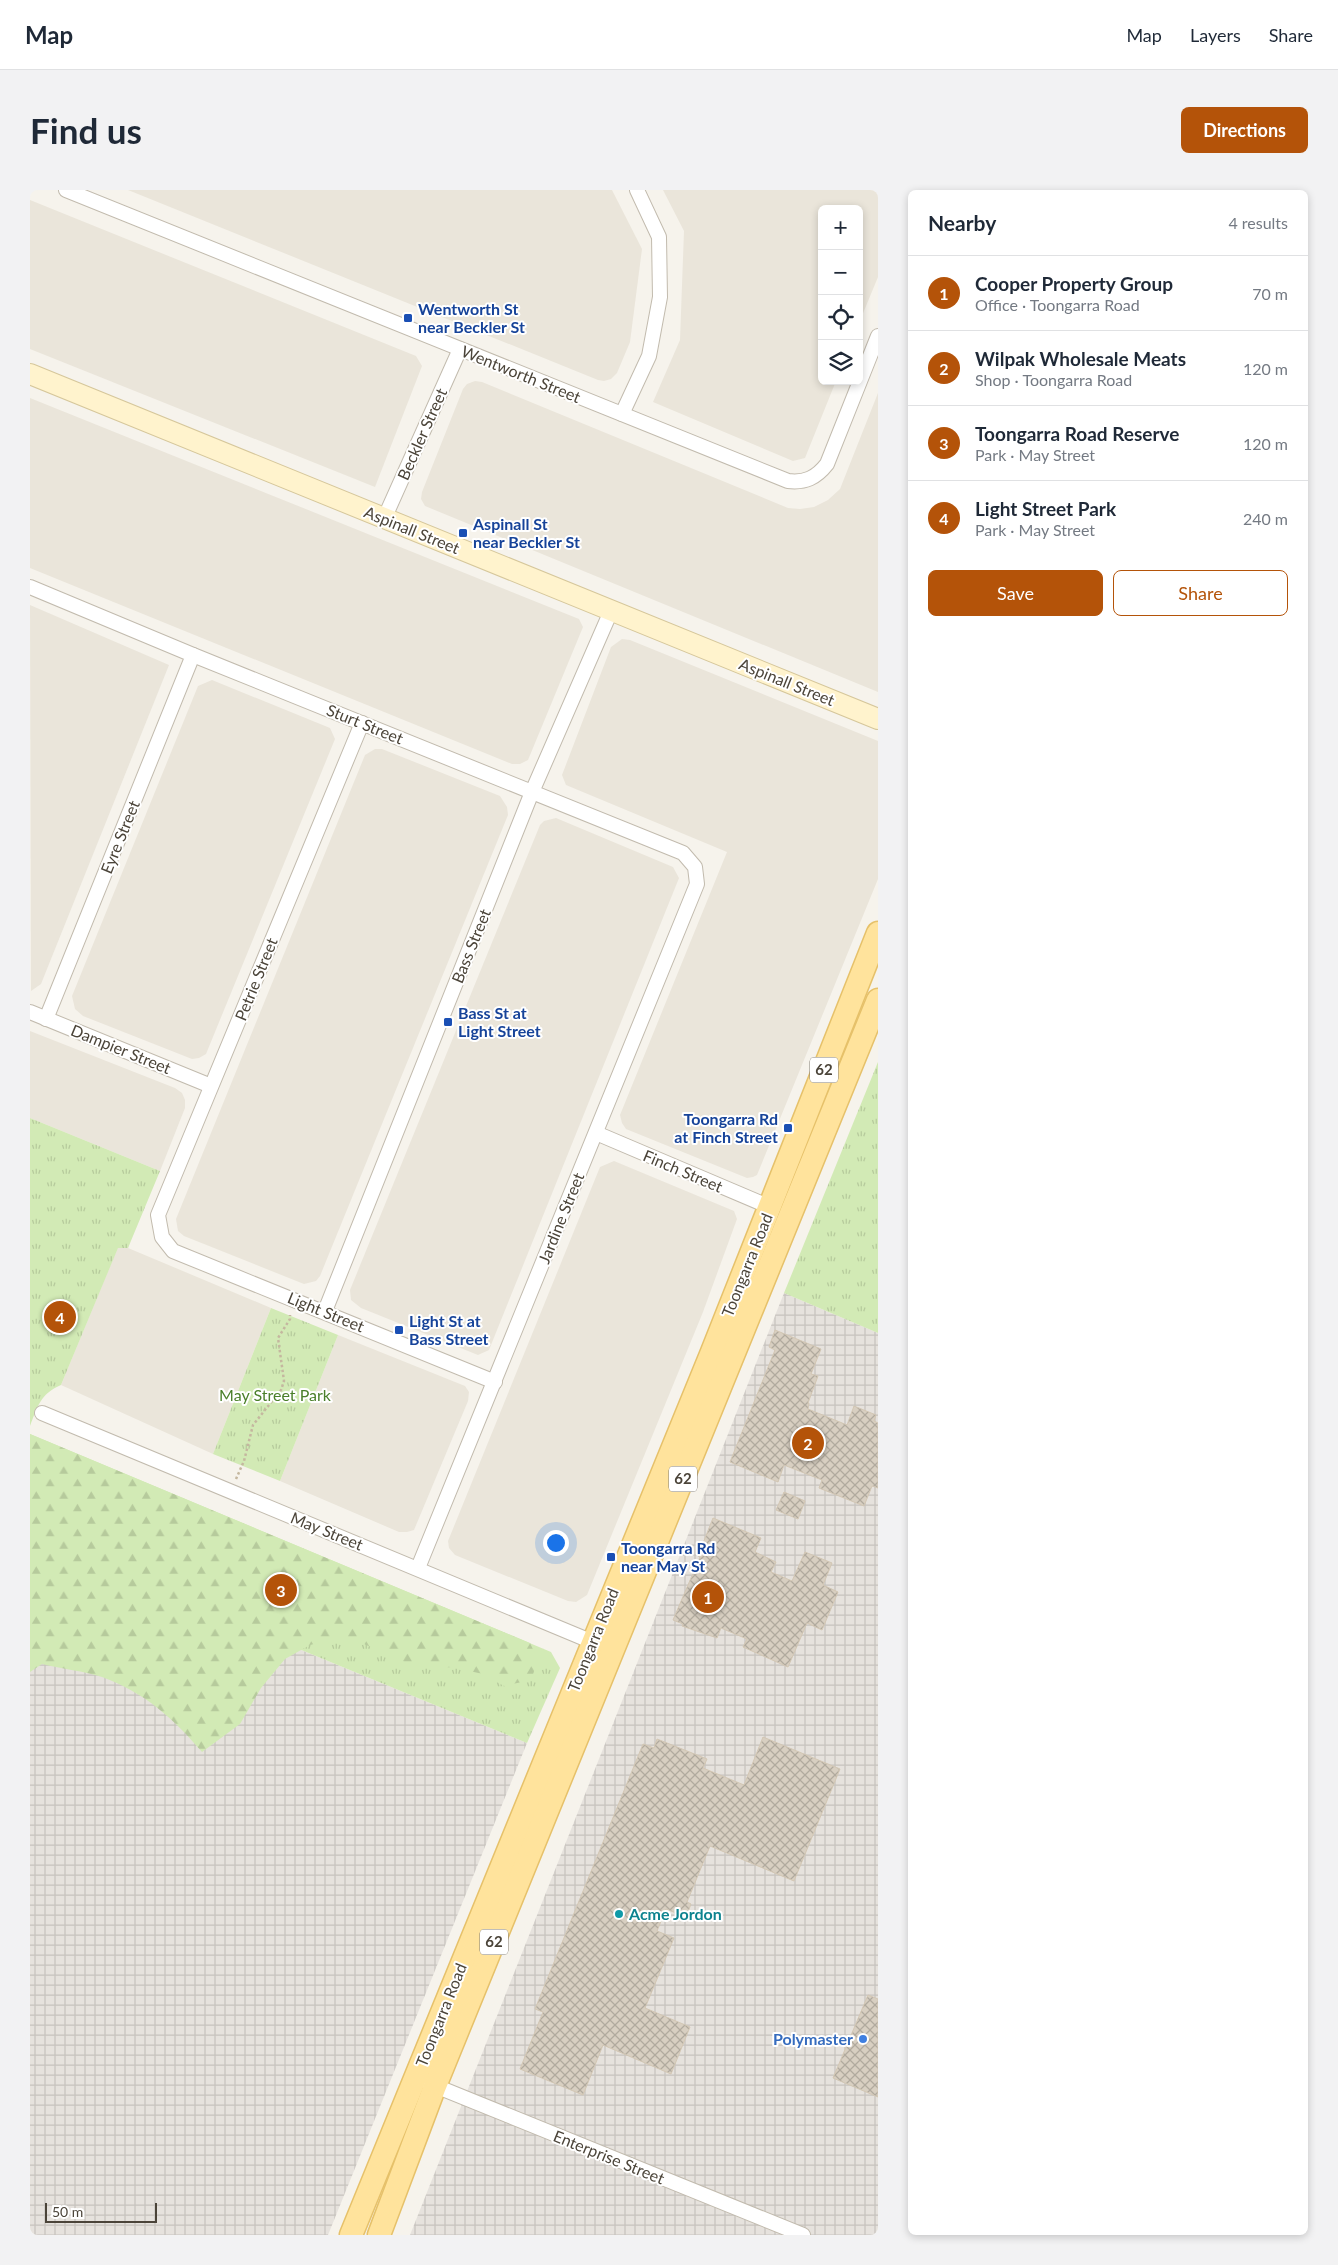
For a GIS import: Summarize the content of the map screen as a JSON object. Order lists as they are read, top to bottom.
{
  "streets": {
    "main road": ["Aspinall Street", "62", "Toongarra Road"],
    "street": [
      "Wentworth Street",
      "Beckler Street",
      "Sturt Street",
      "Eyre Street",
      "Bass Street",
      "Petrie Street",
      "Dampier Street",
      "Finch Street",
      "Jardine Street",
      "Light Street",
      "May Street",
      "Enterprise Street"
    ]
  },
  "crossings": [
    ["Wentworth Street", "Beckler Street"],
    ["Beckler Street", "Aspinall Street"],
    ["Aspinall Street", "Bass Street"],
    ["Sturt Street", "Eyre Street"],
    ["Sturt Street", "Bass Street"],
    ["Sturt Street", "Petrie Street"],
    ["Sturt Street", "Jardine Street"],
    ["Eyre Street", "Dampier Street"],
    ["Bass Street", "Light Street"],
    ["Petrie Street", "Dampier Street"],
    ["Petrie Street", "Light Street"],
    ["Finch Street", "Jardine Street"],
    ["Finch Street", "Toongarra Road"],
    ["Jardine Street", "Light Street"],
    ["Jardine Street", "May Street"],
    ["Toongarra Road", "May Street"],
    ["Toongarra Road", "Enterprise Street"]
  ],
  "parks": ["May Street Park"],
  "places": {
    "transit": [
      "Wentworth St near Beckler St",
      "Aspinall St near Beckler St",
      "Bass St at Light Street",
      "Toongarra Rd at Finch Street",
      "Light St at Bass Street",
      "Toongarra Rd near May St"
    ],
    "other": ["Acme Jordon", "Polymaster"]
  },
  "scale_bar": "50 m",
  "page": {
    "header": "Map",
    "nav": ["Map", "Layers", "Share"],
    "buttons": [
      "Directions",
      ["Save", "Share"]
    ],
    "title": "Find us",
    "heading": ["Nearby", "4 results"],
    "map_buttons": ["+", "−"],
    "list": [
      {
        "mark": "1",
        "name": "Cooper Property Group",
        "note": "Office · Toongarra Road",
        "value": "70 m"
      },
      {
        "mark": "2",
        "name": "Wilpak Wholesale Meats",
        "note": "Shop · Toongarra Road",
        "value": "120 m"
      },
      {
        "mark": "3",
        "name": "Toongarra Road Reserve",
        "note": "Park · May Street",
        "value": "120 m"
      },
      {
        "mark": "4",
        "name": "Light Street Park",
        "note": "Park · May Street",
        "value": "240 m"
      }
    ],
    "pins": [
      "4",
      "2",
      "3",
      "1"
    ],
    "scale": "50 m"
  }
}
